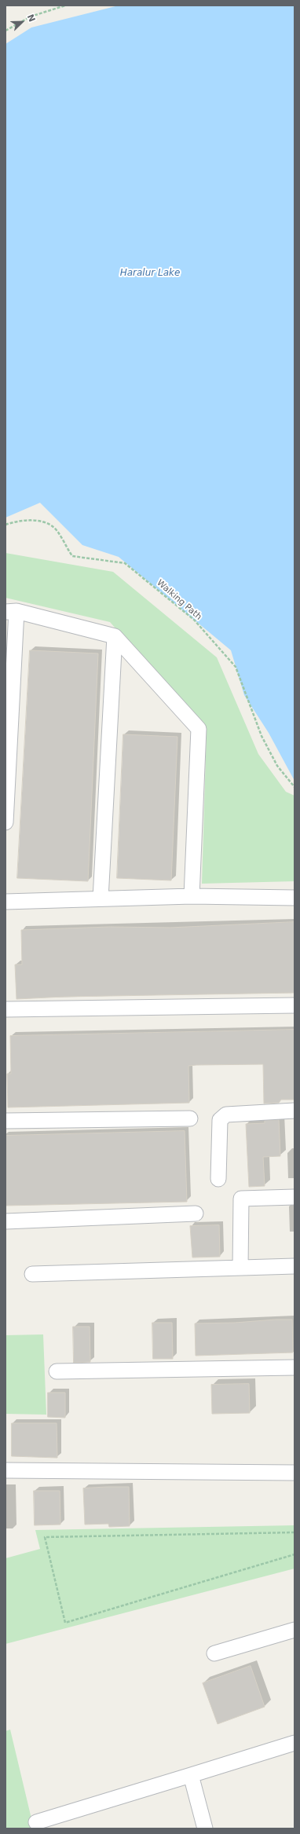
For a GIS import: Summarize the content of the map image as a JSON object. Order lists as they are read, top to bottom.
{
  "streets": {
    "path": ["Walking Path"]
  },
  "water": ["Haralur Lake"],
  "north": "top right"
}
